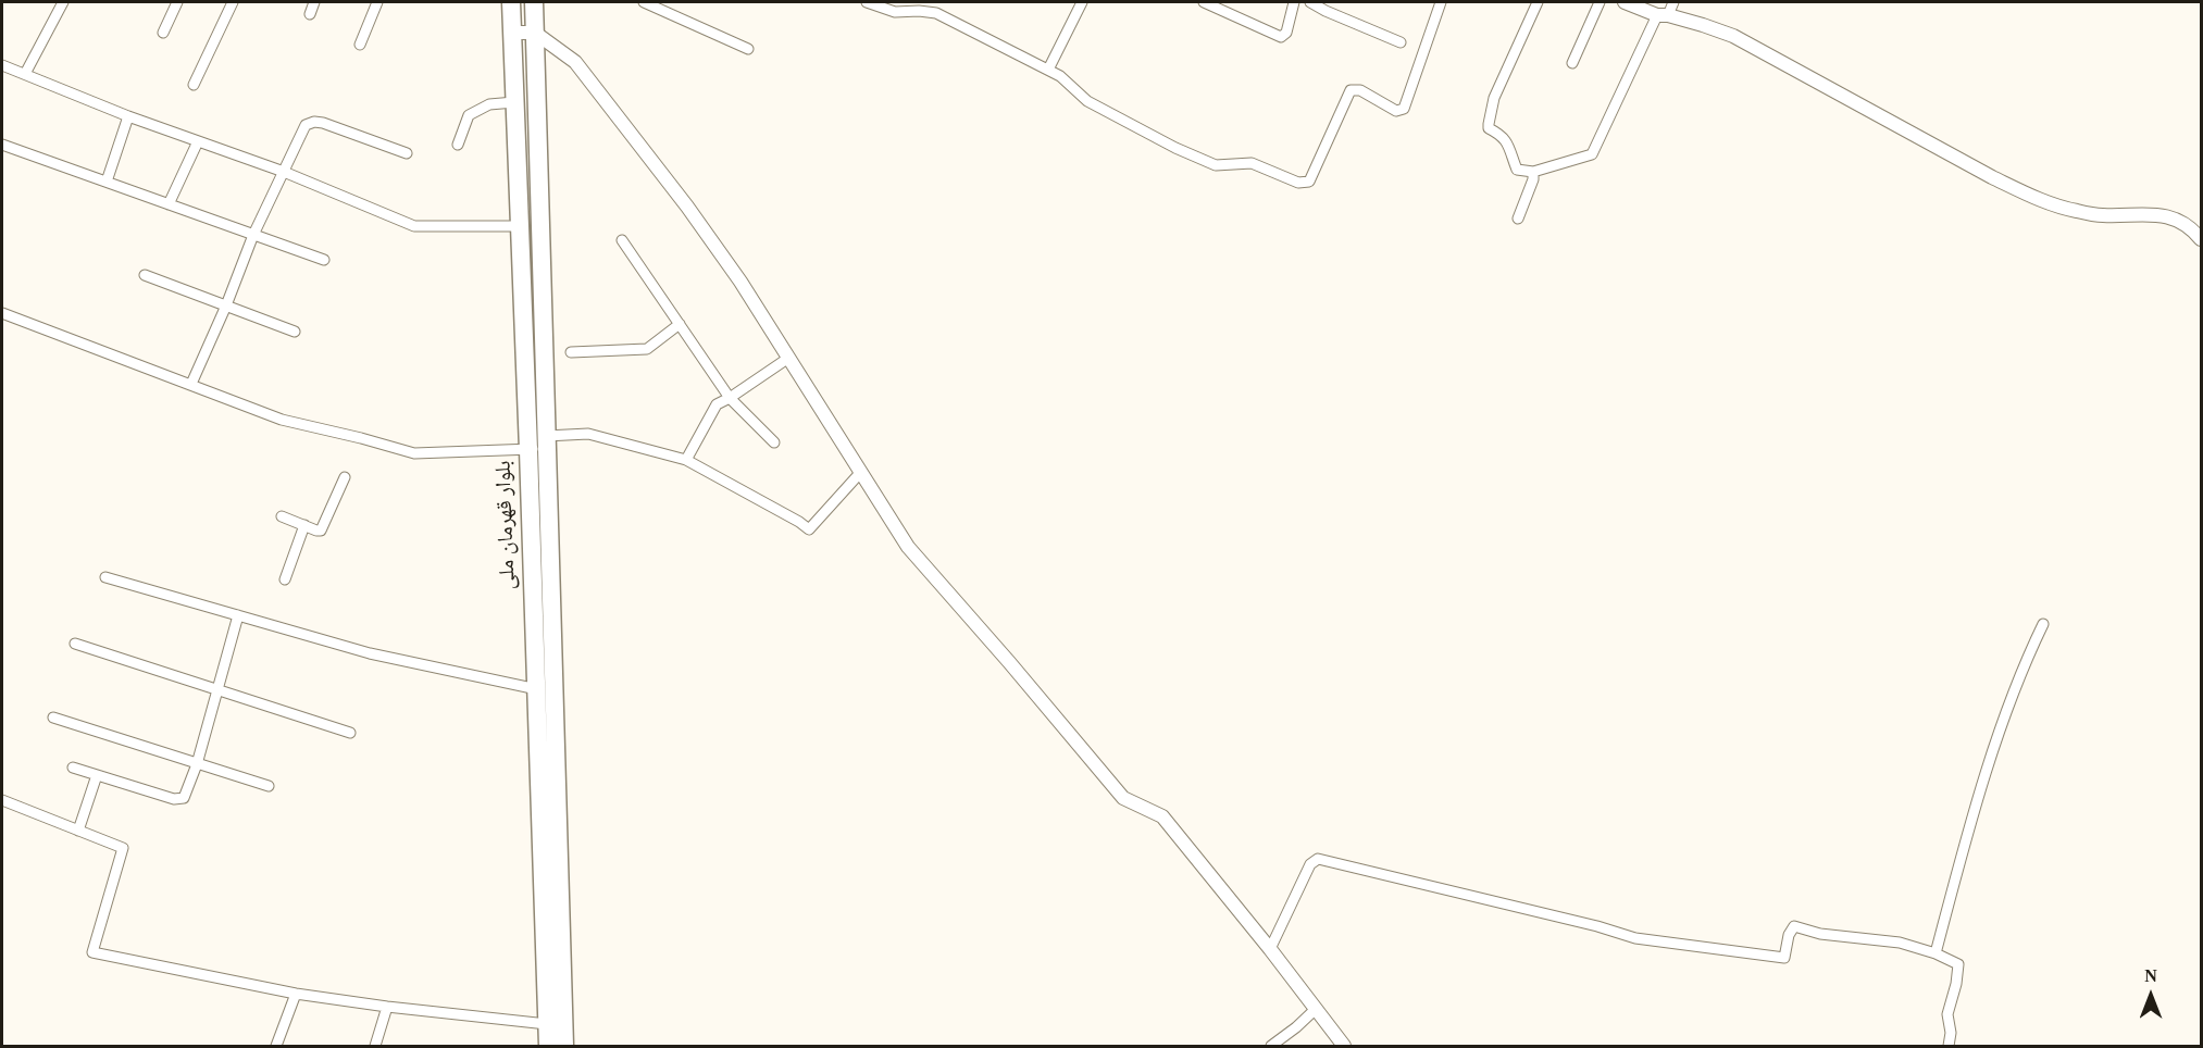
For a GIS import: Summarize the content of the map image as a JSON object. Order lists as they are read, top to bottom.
{
  "streets": {
    "highway": ["بلوار قهرمان ملی"]
  },
  "north": "top"
}
